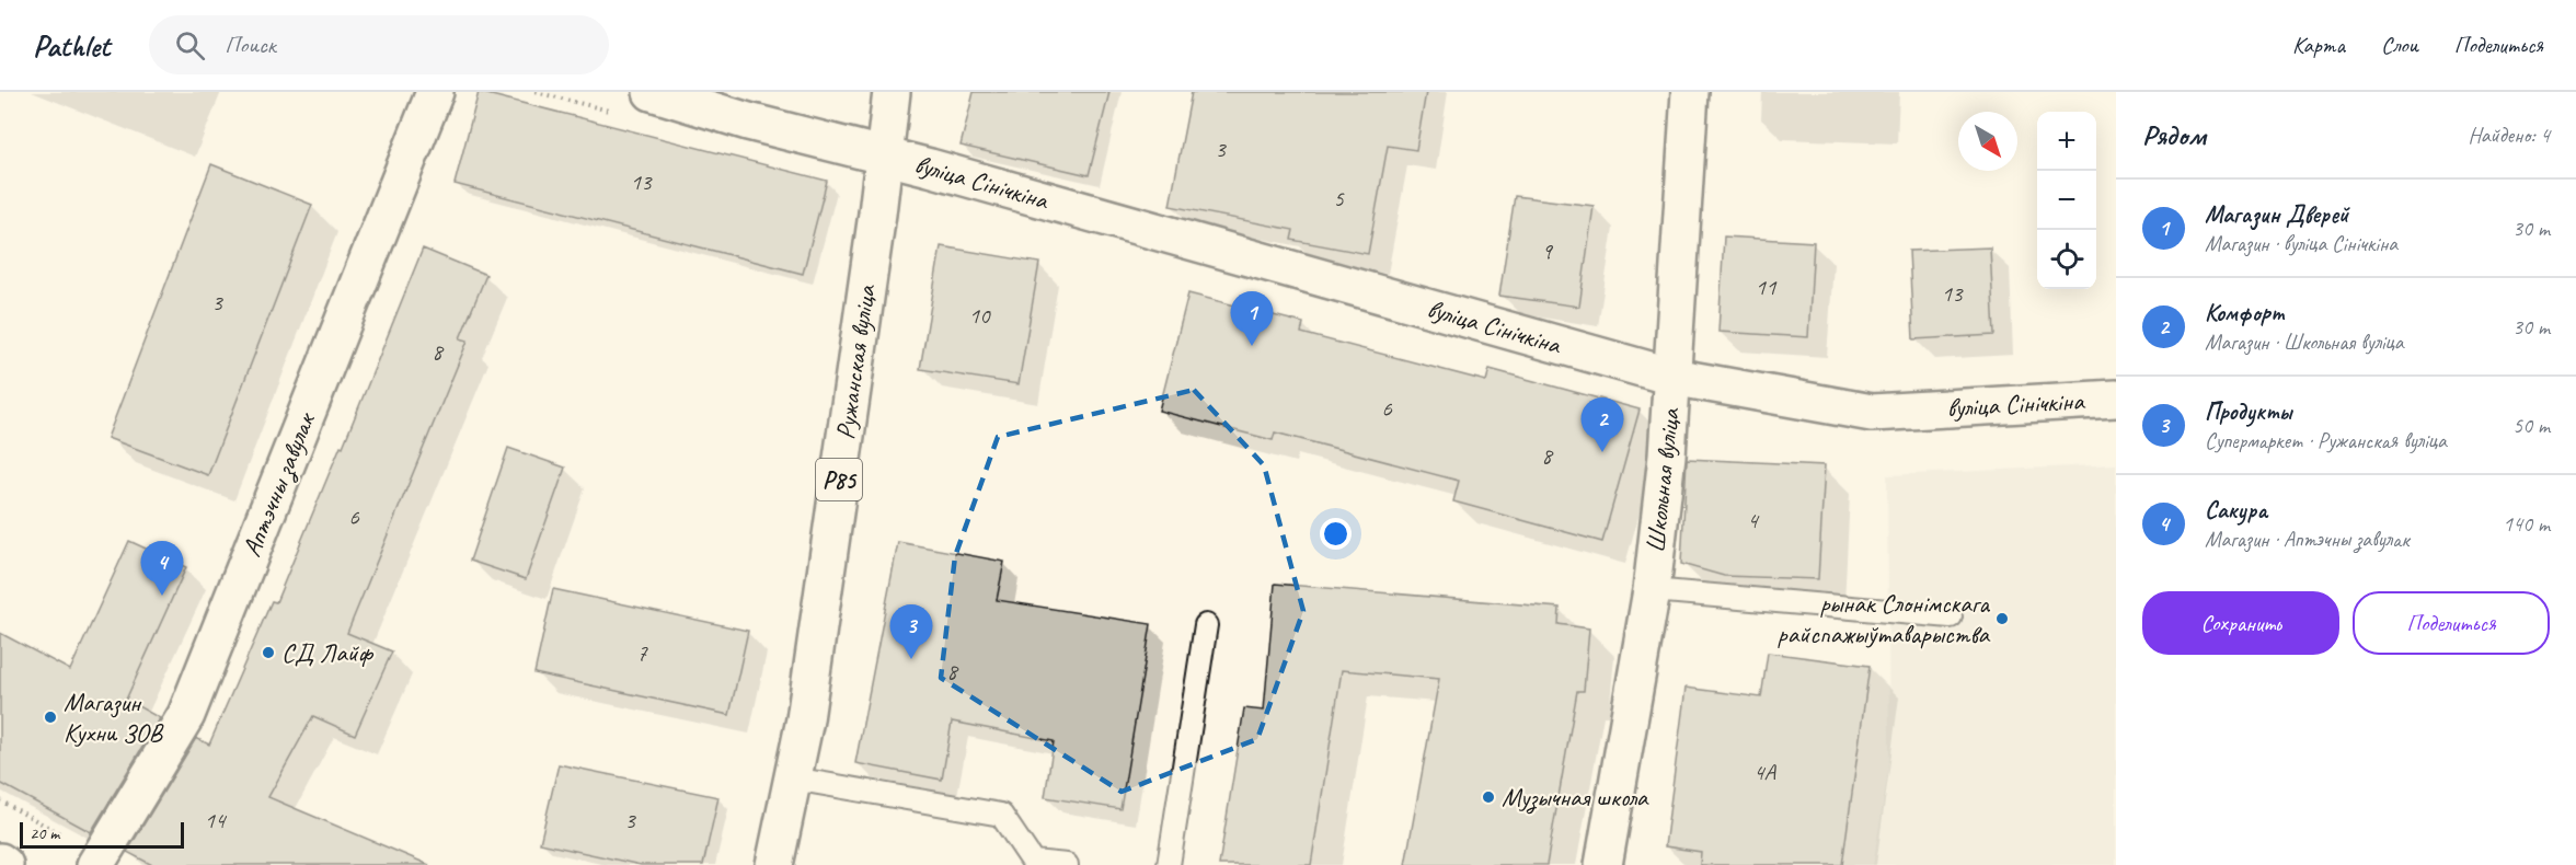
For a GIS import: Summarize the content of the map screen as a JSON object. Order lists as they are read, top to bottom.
{
  "streets": {
    "street": [
      "вуліца Сінічкіна",
      "Ружанская вуліца",
      "Р85",
      "Школьная вуліца",
      "Аптэчны завулак"
    ]
  },
  "crossings": [
    ["вуліца Сінічкіна", "Ружанская вуліца"],
    ["вуліца Сінічкіна", "Школьная вуліца"]
  ],
  "places": [
    "рынак Слонімскага райспажыўтаварыства",
    "СД Лайф",
    "Магазин Кухни ЗОВ",
    "Музычная школа"
  ],
  "house_numbers": [
    "3",
    "13",
    "5",
    "9",
    "11",
    "13",
    "3",
    "10",
    "8",
    "6",
    "8",
    "6",
    "4",
    "7",
    "8",
    "4А",
    "14",
    "3"
  ],
  "scale_bar": "20 m",
  "north": "bottom right",
  "page": {
    "header": "Pathlet",
    "search": "Поиск",
    "nav": ["Карта", "Слои", "Поделиться"],
    "heading": ["Рядом", "Найдено: 4"],
    "map_buttons": ["+", "−"],
    "list": [
      {
        "mark": "1",
        "name": "Магазин Дверей",
        "note": "Магазин · вуліца Сінічкіна",
        "value": "30 m"
      },
      {
        "mark": "2",
        "name": "Комфорт",
        "note": "Магазин · Школьная вуліца",
        "value": "30 m"
      },
      {
        "mark": "3",
        "name": "Продукты",
        "note": "Супермаркет · Ружанская вуліца",
        "value": "50 m"
      },
      {
        "mark": "4",
        "name": "Сакура",
        "note": "Магазин · Аптэчны завулак",
        "value": "140 m"
      }
    ],
    "pins": [
      "1",
      "2",
      "4",
      "3"
    ],
    "buttons": ["Сохранить", "Поделиться"],
    "scale": "20 m"
  }
}
